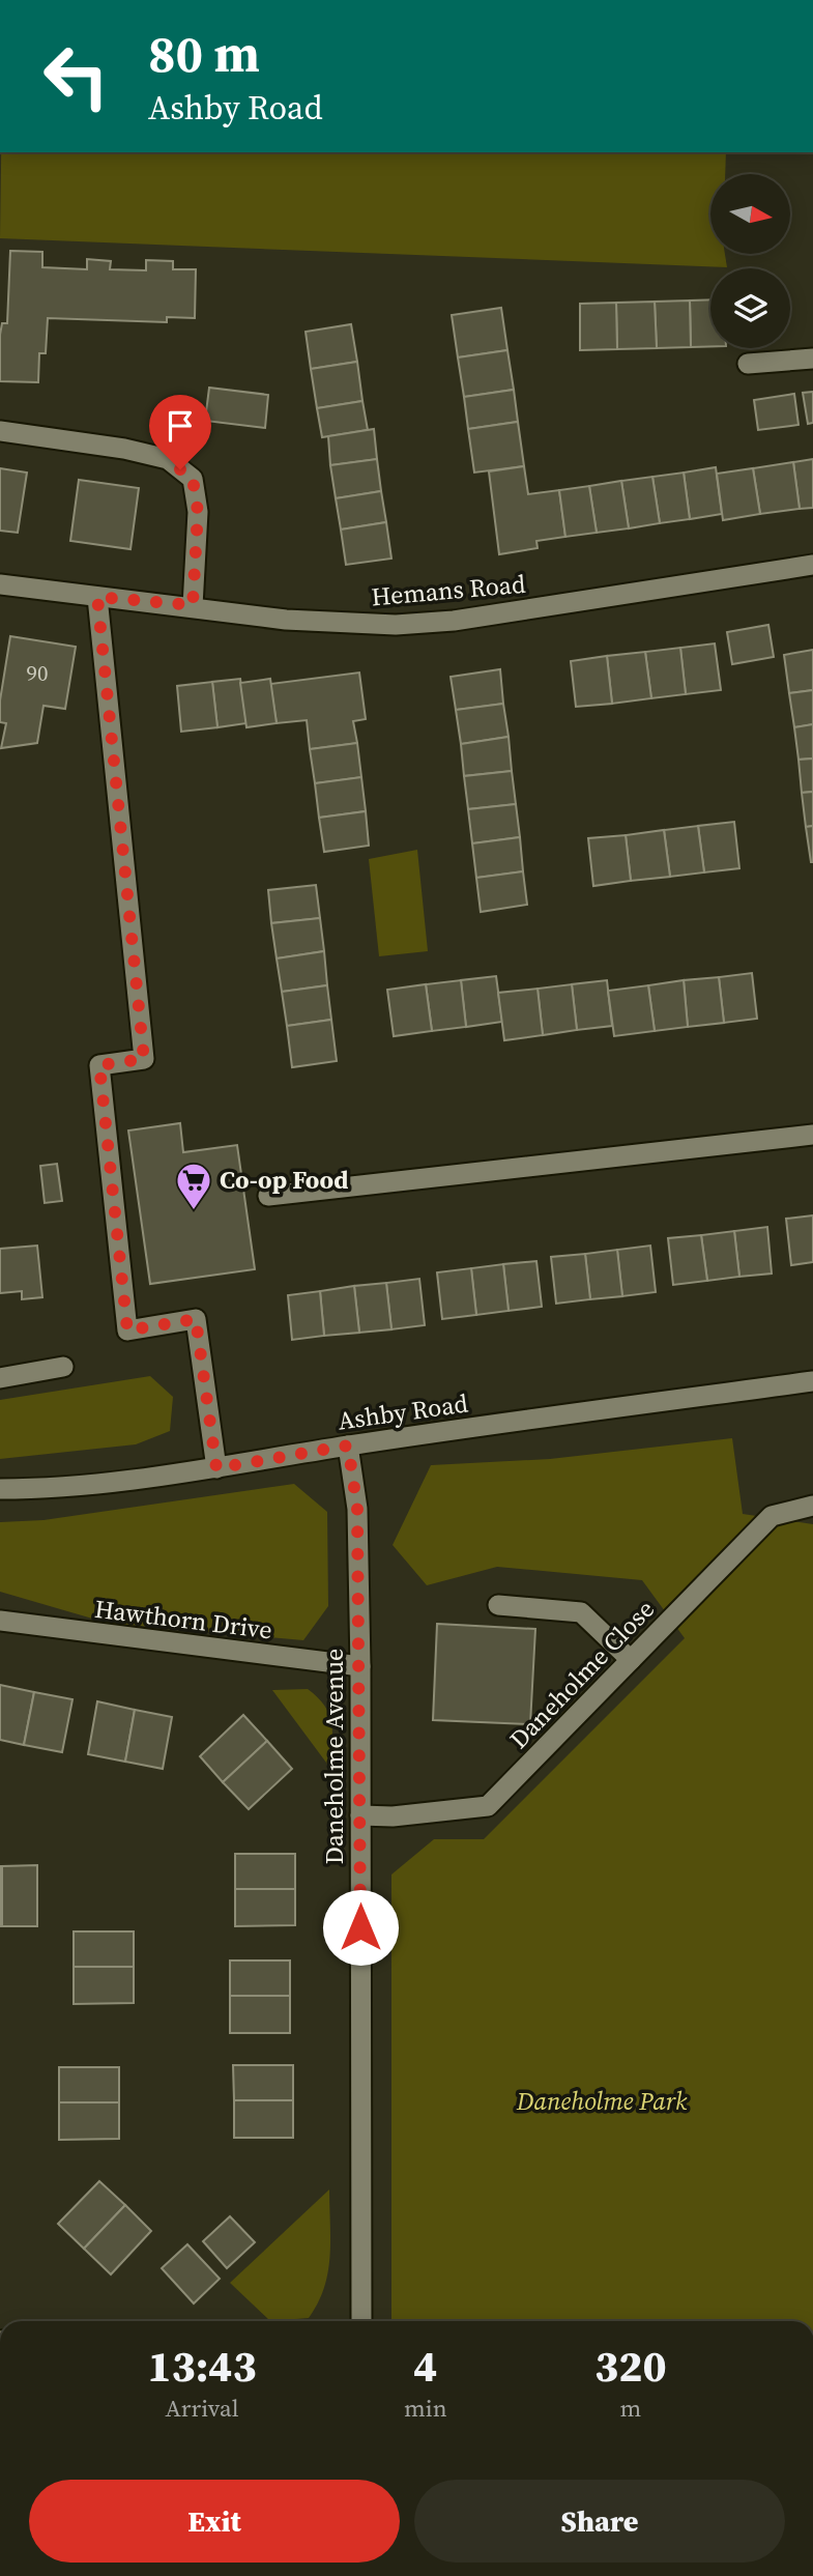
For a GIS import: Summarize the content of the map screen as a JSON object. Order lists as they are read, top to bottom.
{
  "streets": {
    "street": [
      "Hemans Road",
      "Ashby Road",
      "Hawthorn Drive",
      "Daneholme Close",
      "Daneholme Avenue"
    ]
  },
  "crossings": [
    ["Ashby Road", "Daneholme Avenue"],
    ["Hawthorn Drive", "Daneholme Avenue"],
    ["Daneholme Close", "Daneholme Avenue"]
  ],
  "parks": ["Daneholme Park"],
  "places": {
    "supermarket": ["Co-op Food"]
  },
  "house_numbers": ["90"],
  "north": "right",
  "page": {
    "turn": ["80 m", "Ashby Road"],
    "eta": [
      "13:43",
      "Arrival",
      "4",
      "min",
      "320",
      "m"
    ],
    "buttons": ["Exit", "Share"]
  }
}
